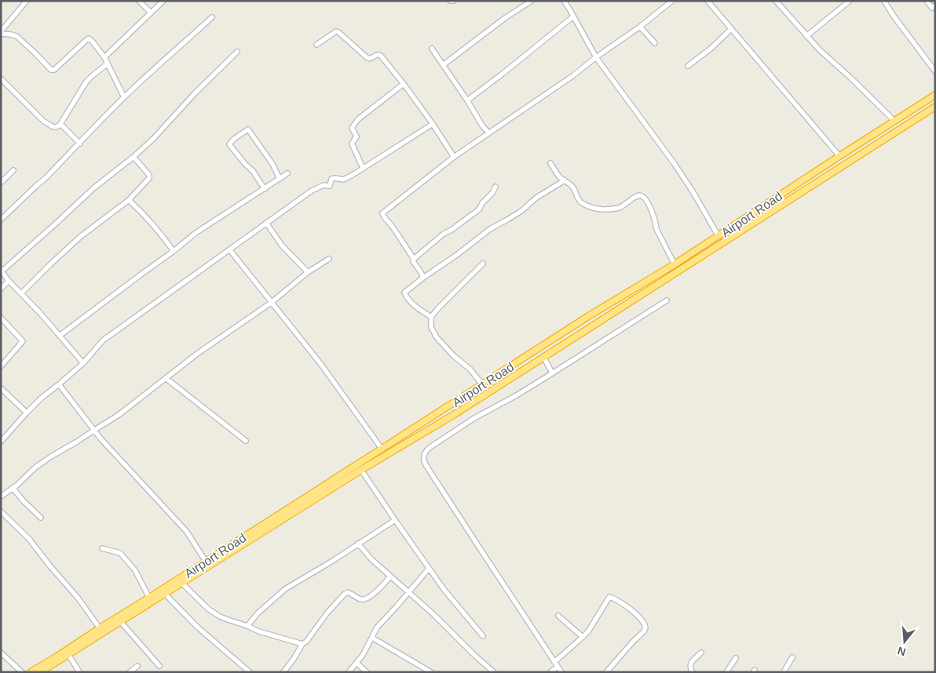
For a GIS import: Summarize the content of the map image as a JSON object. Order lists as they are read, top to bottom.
{
  "streets": {
    "highway": ["Airport Road"]
  },
  "north": "bottom"
}
